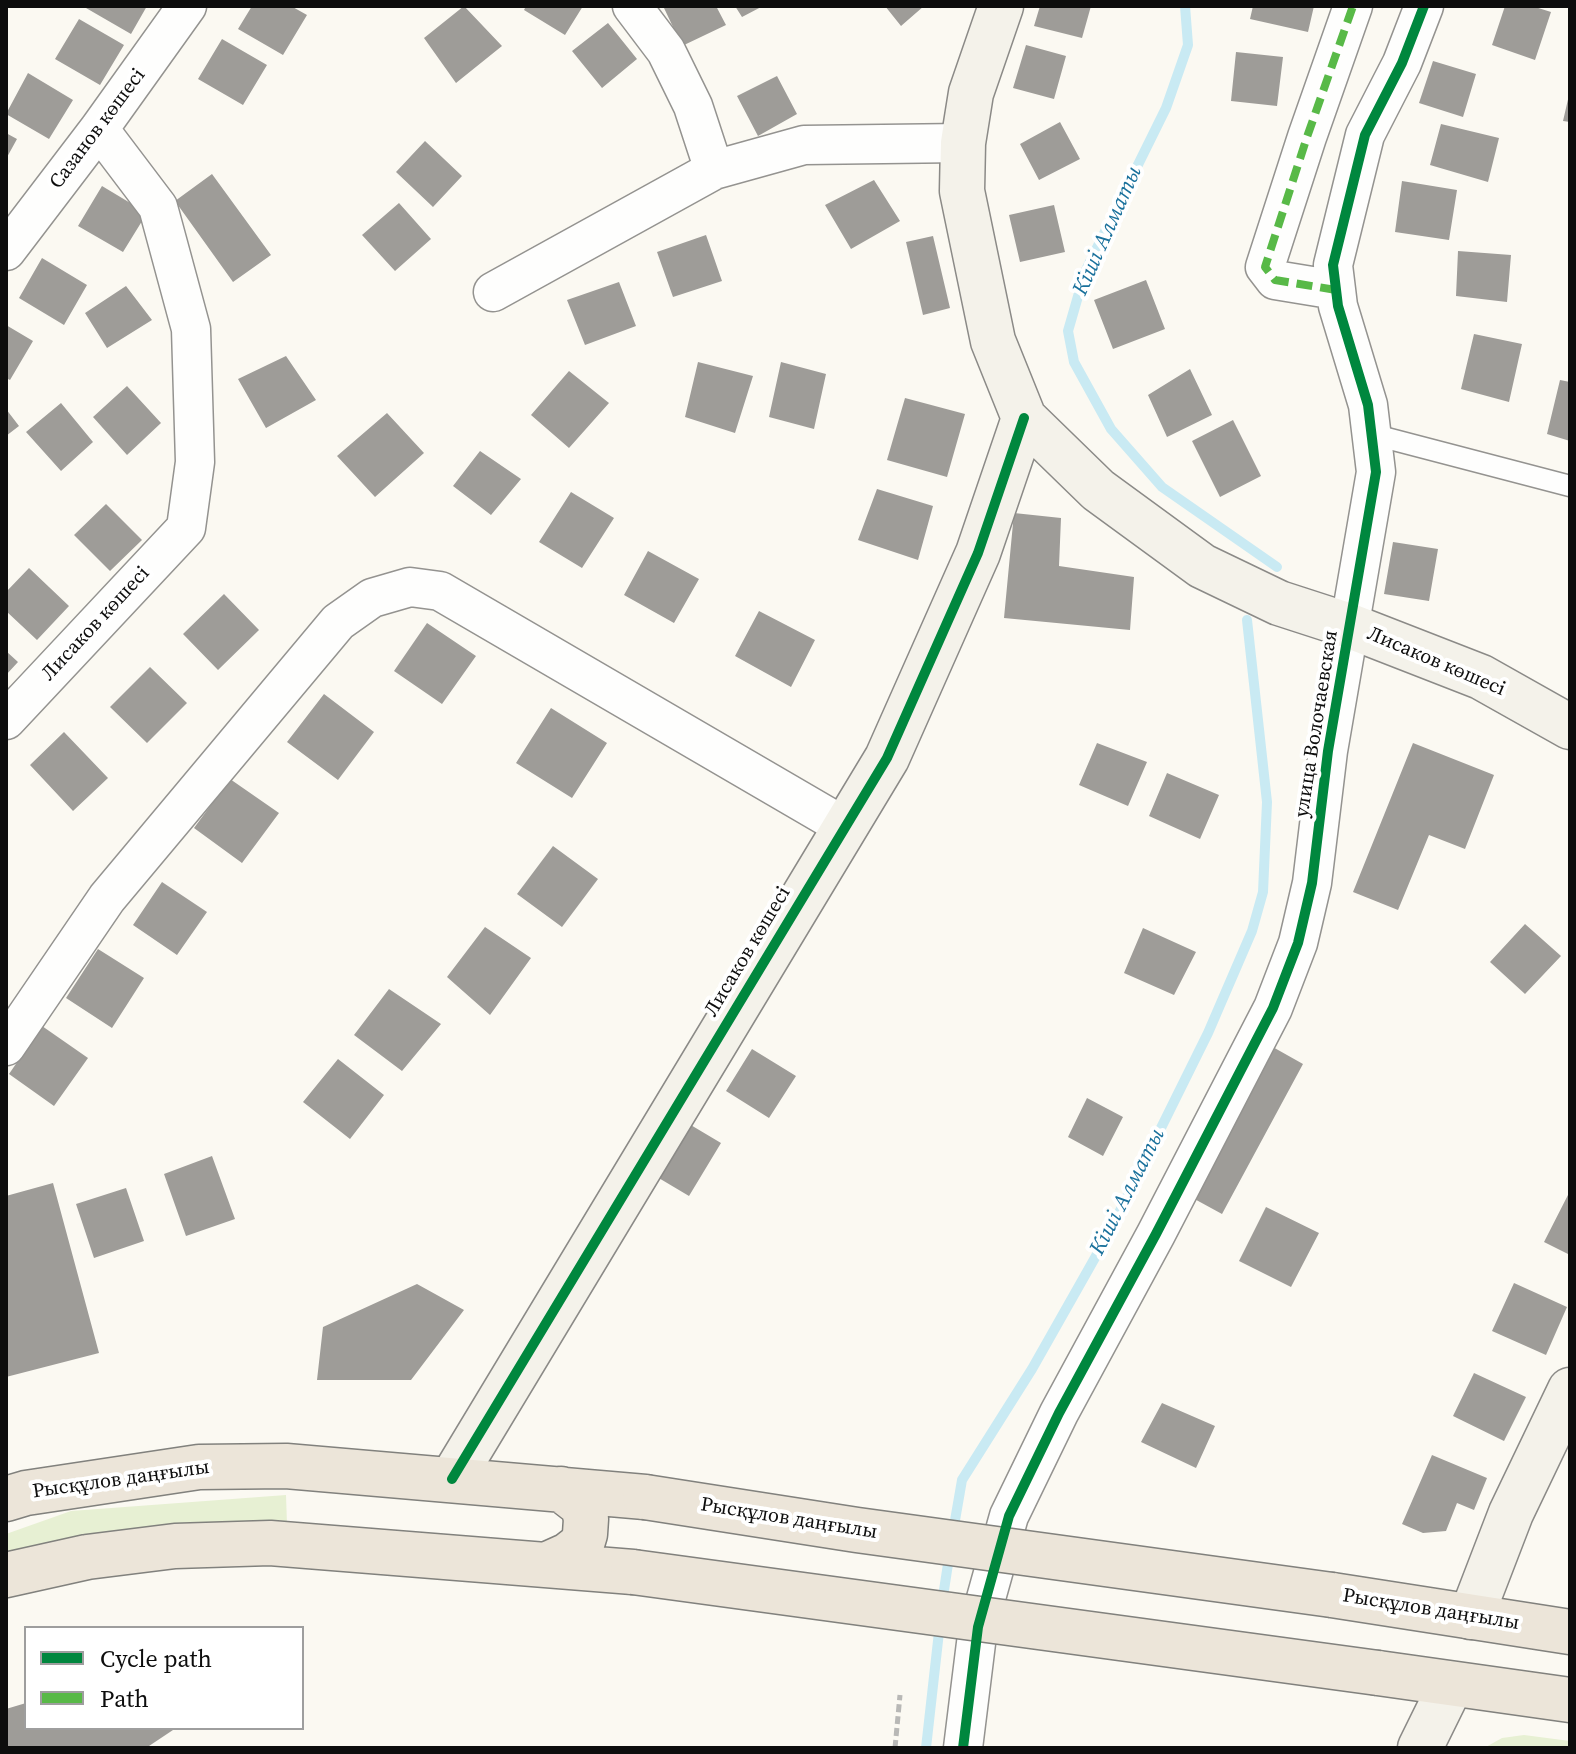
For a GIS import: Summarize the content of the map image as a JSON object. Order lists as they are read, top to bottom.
{
  "streets": {
    "main road": ["Рысқұлов даңғылы"],
    "street": ["Сазанов көшесі", "Лисаков көшесі", "улица Волочаевская"]
  },
  "crossings": [
    ["Сазанов көшесі", "Лисаков көшесі"],
    ["Лисаков көшесі", "улица Волочаевская"],
    ["Лисаков көшесі", "Рысқұлов даңғылы"]
  ],
  "water": ["Кіші Алматы"],
  "legend": ["Cycle path", "Path"]
}
